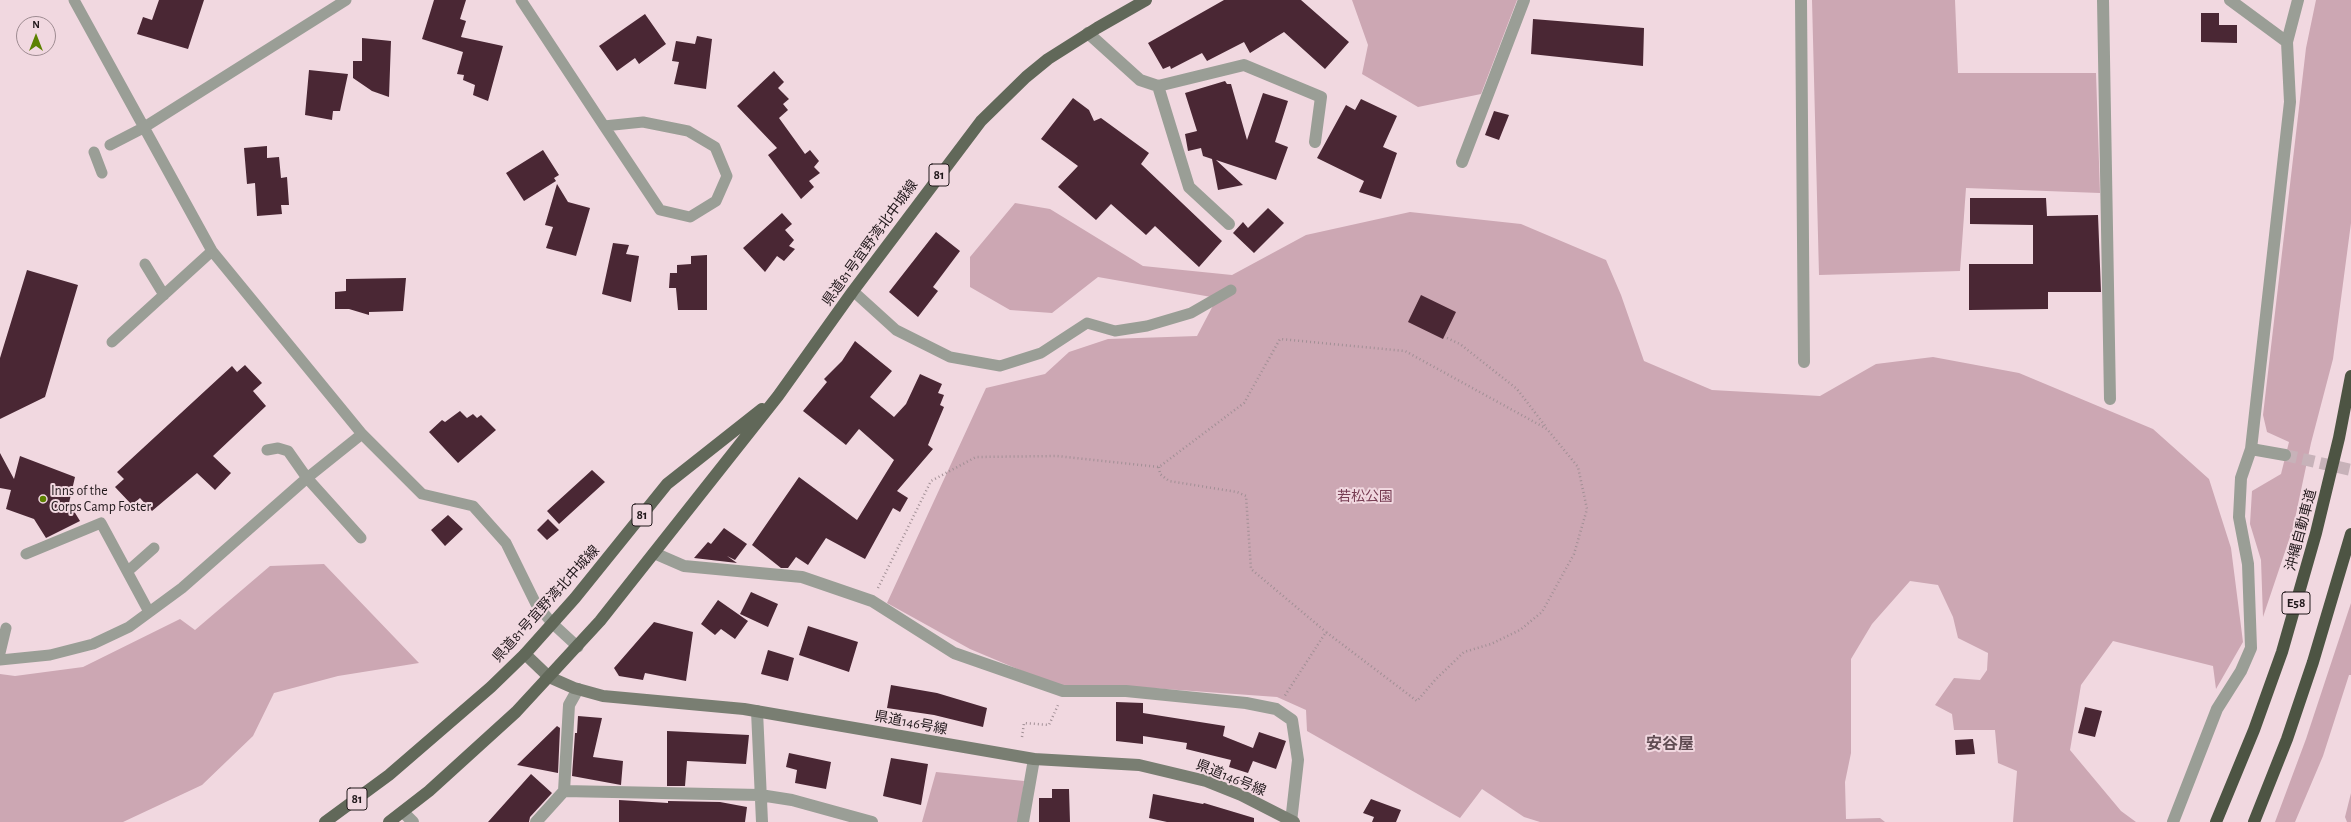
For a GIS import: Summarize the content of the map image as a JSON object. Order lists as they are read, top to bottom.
{
  "streets": {
    "highway": ["沖縄自動車道", "E58"],
    "main road": ["81", "県道81号宜野湾北中城線", "県道146号線"]
  },
  "crossings": [
    ["県道81号宜野湾北中城線", "県道146号線"]
  ],
  "districts": ["安谷屋"],
  "parks": ["若松公園"],
  "places": ["Inns of the Corps Camp Foster"],
  "north": "top"
}
